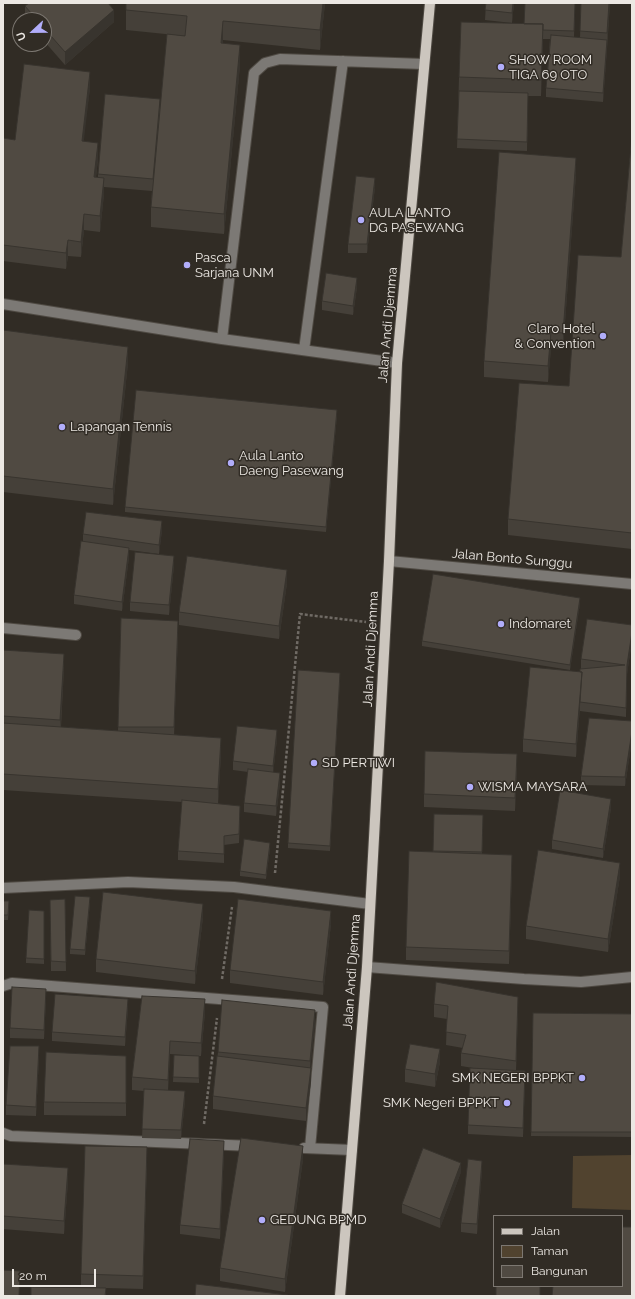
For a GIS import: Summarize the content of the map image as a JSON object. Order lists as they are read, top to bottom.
{
  "streets": {
    "main road": ["Jalan Andi Djemma"],
    "street": ["Jalan Bonto Sunggu"]
  },
  "crossings": [
    ["Jalan Andi Djemma", "Jalan Bonto Sunggu"]
  ],
  "places": [
    "SHOW ROOM TIGA 69 OTO",
    "AULA LANTO DG PASEWANG",
    "Pasca Sarjana UNM",
    "Claro Hotel & Convention",
    "Lapangan Tennis",
    "Aula Lanto Daeng Pasewang",
    "Indomaret",
    "SD PERTIWI",
    "WISMA MAYSARA",
    "SMK NEGERI BPPKT",
    "SMK Negeri BPPKT",
    "GEDUNG BPMD"
  ],
  "legend": ["Jalan", "Taman", "Bangunan"],
  "scale_bar": "20 m",
  "north": "left"
}
